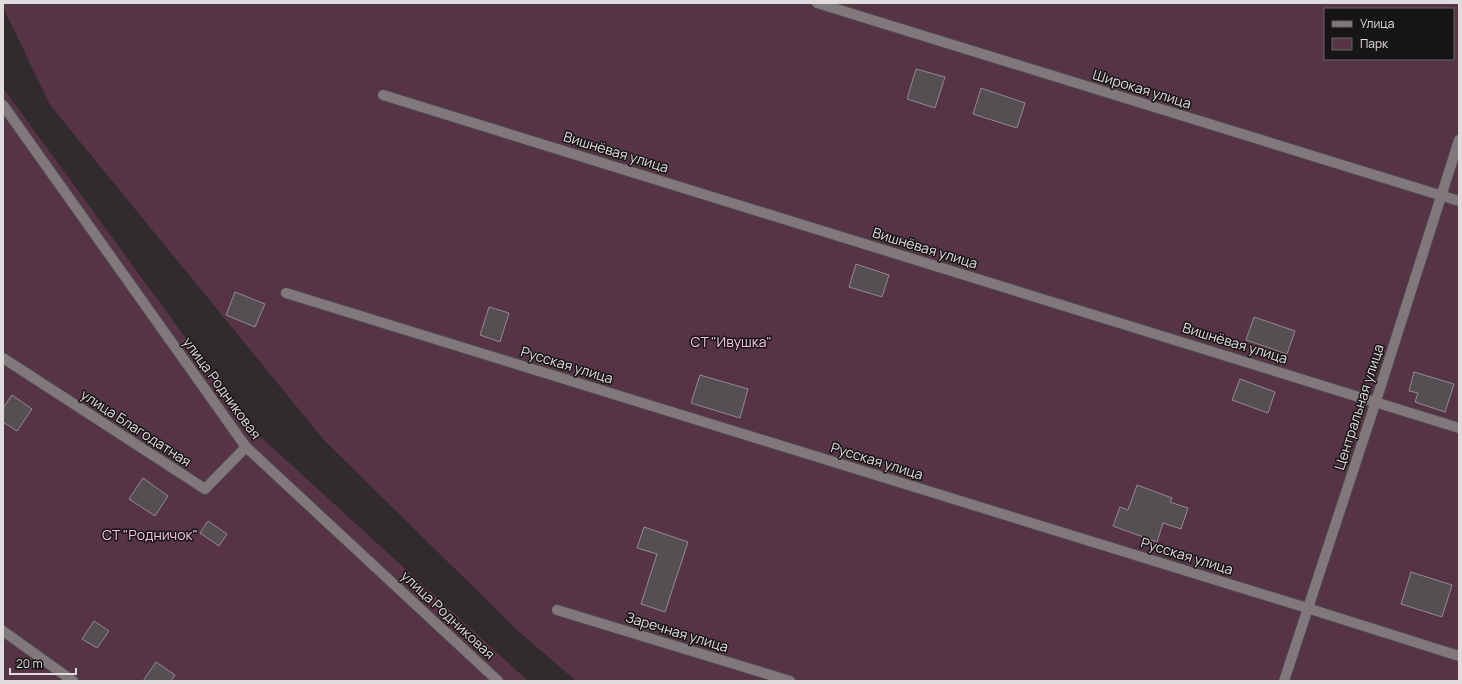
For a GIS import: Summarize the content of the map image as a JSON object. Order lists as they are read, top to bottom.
{
  "streets": {
    "street": [
      "Широкая улица",
      "Вишнёвая улица",
      "Русская улица",
      "улица Родниковая",
      "Центральная улица",
      "улица Благодатная",
      "Заречная улица"
    ]
  },
  "crossings": [
    ["Широкая улица", "Центральная улица"],
    ["Вишнёвая улица", "Центральная улица"],
    ["Русская улица", "Центральная улица"],
    ["улица Родниковая", "улица Благодатная"]
  ],
  "parks": ["СТ \"Ивушка\"", "СТ \"Родничок\""],
  "legend": ["Улица", "Парк"],
  "scale_bar": "20 m"
}
